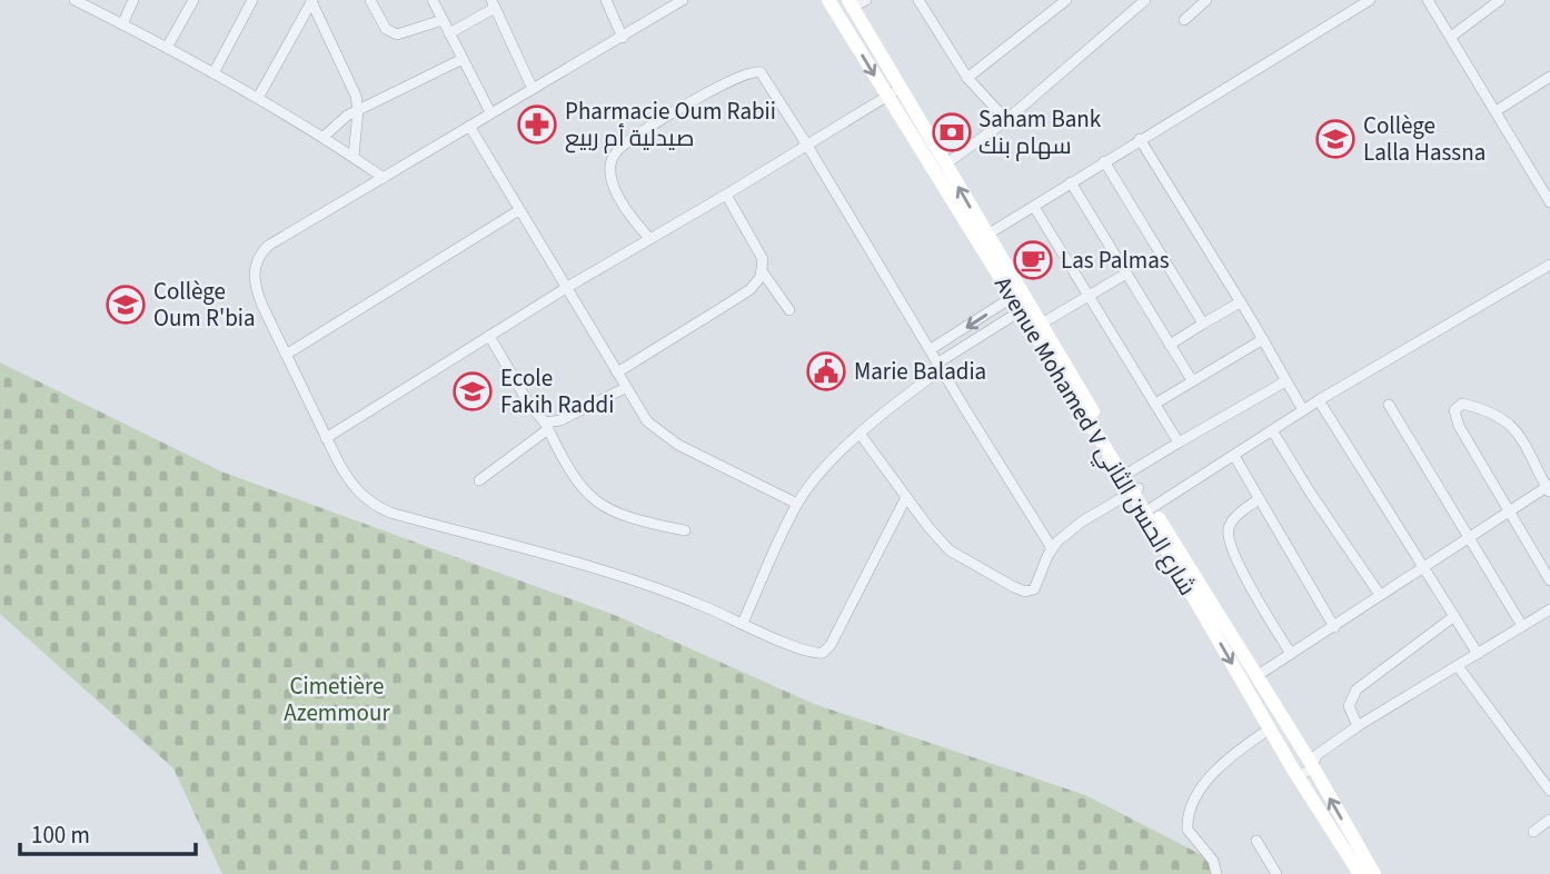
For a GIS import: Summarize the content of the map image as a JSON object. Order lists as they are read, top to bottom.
{
  "streets": {
    "main road": ["Avenue Mohamed V شارع الحسن الثاني"]
  },
  "parks": ["Cimetière Azemmour"],
  "places": {
    "pharmacy": ["Pharmacie Oum Rabii صيدلية أم ربيع"],
    "bank": ["Saham Bank سهام بنك"],
    "school or university": ["Collège Lalla Hassna", "Collège Oum R'bia", "Ecole Fakih Raddi"],
    "cafe": ["Las Palmas"],
    "public building": ["Marie Baladia"]
  },
  "scale_bar": "100 m"
}
